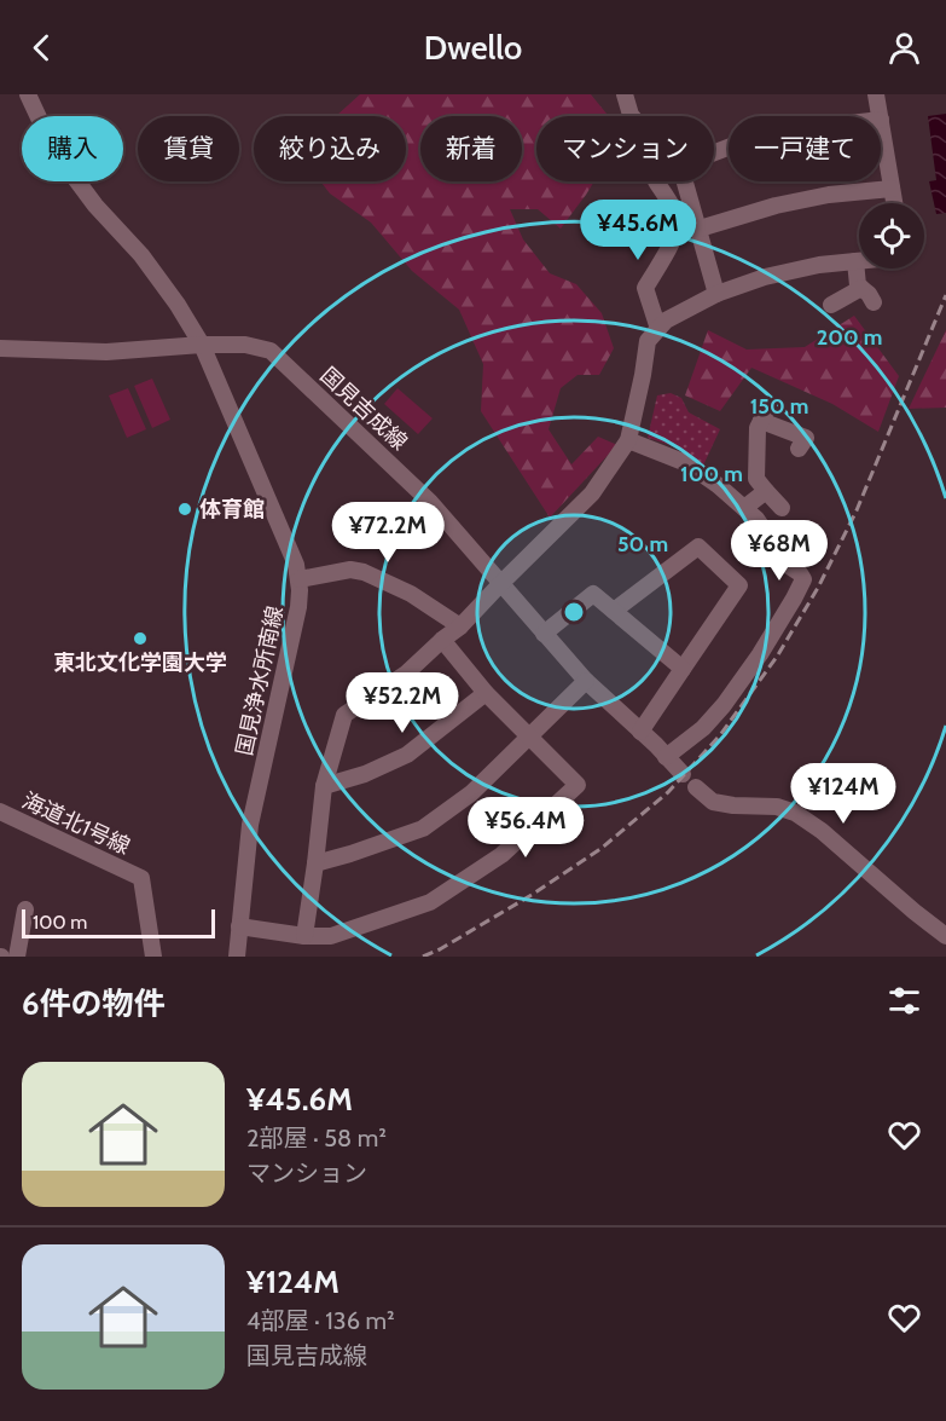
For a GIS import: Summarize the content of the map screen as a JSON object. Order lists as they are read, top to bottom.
{
  "streets": {
    "street": ["国見吉成線", "国見浄水所南線", "海道北1号線"]
  },
  "crossings": [
    ["国見吉成線", "国見浄水所南線"]
  ],
  "places": ["体育館", "東北文化学園大学"],
  "scale_bar": "100 m",
  "page": {
    "header": "Dwello",
    "chip": [
      "購入",
      "賃貸",
      "絞り込み",
      "新着",
      "マンション",
      "一戸建て"
    ],
    "price": [
      "¥45.6M",
      "¥72.2M",
      "¥68M",
      "¥52.2M",
      "¥124M",
      "¥56.4M"
    ],
    "scale": "100 m",
    "heading": "6件の物件",
    "list": [
      {
        "name": "¥45.6M",
        "note": "2部屋 · 58 m² · マンション"
      },
      {
        "name": "¥124M",
        "note": "4部屋 · 136 m² · 国見吉成線"
      }
    ]
  },
  "rings": [
    "200 m",
    "150 m",
    "100 m",
    "50 m"
  ]
}
